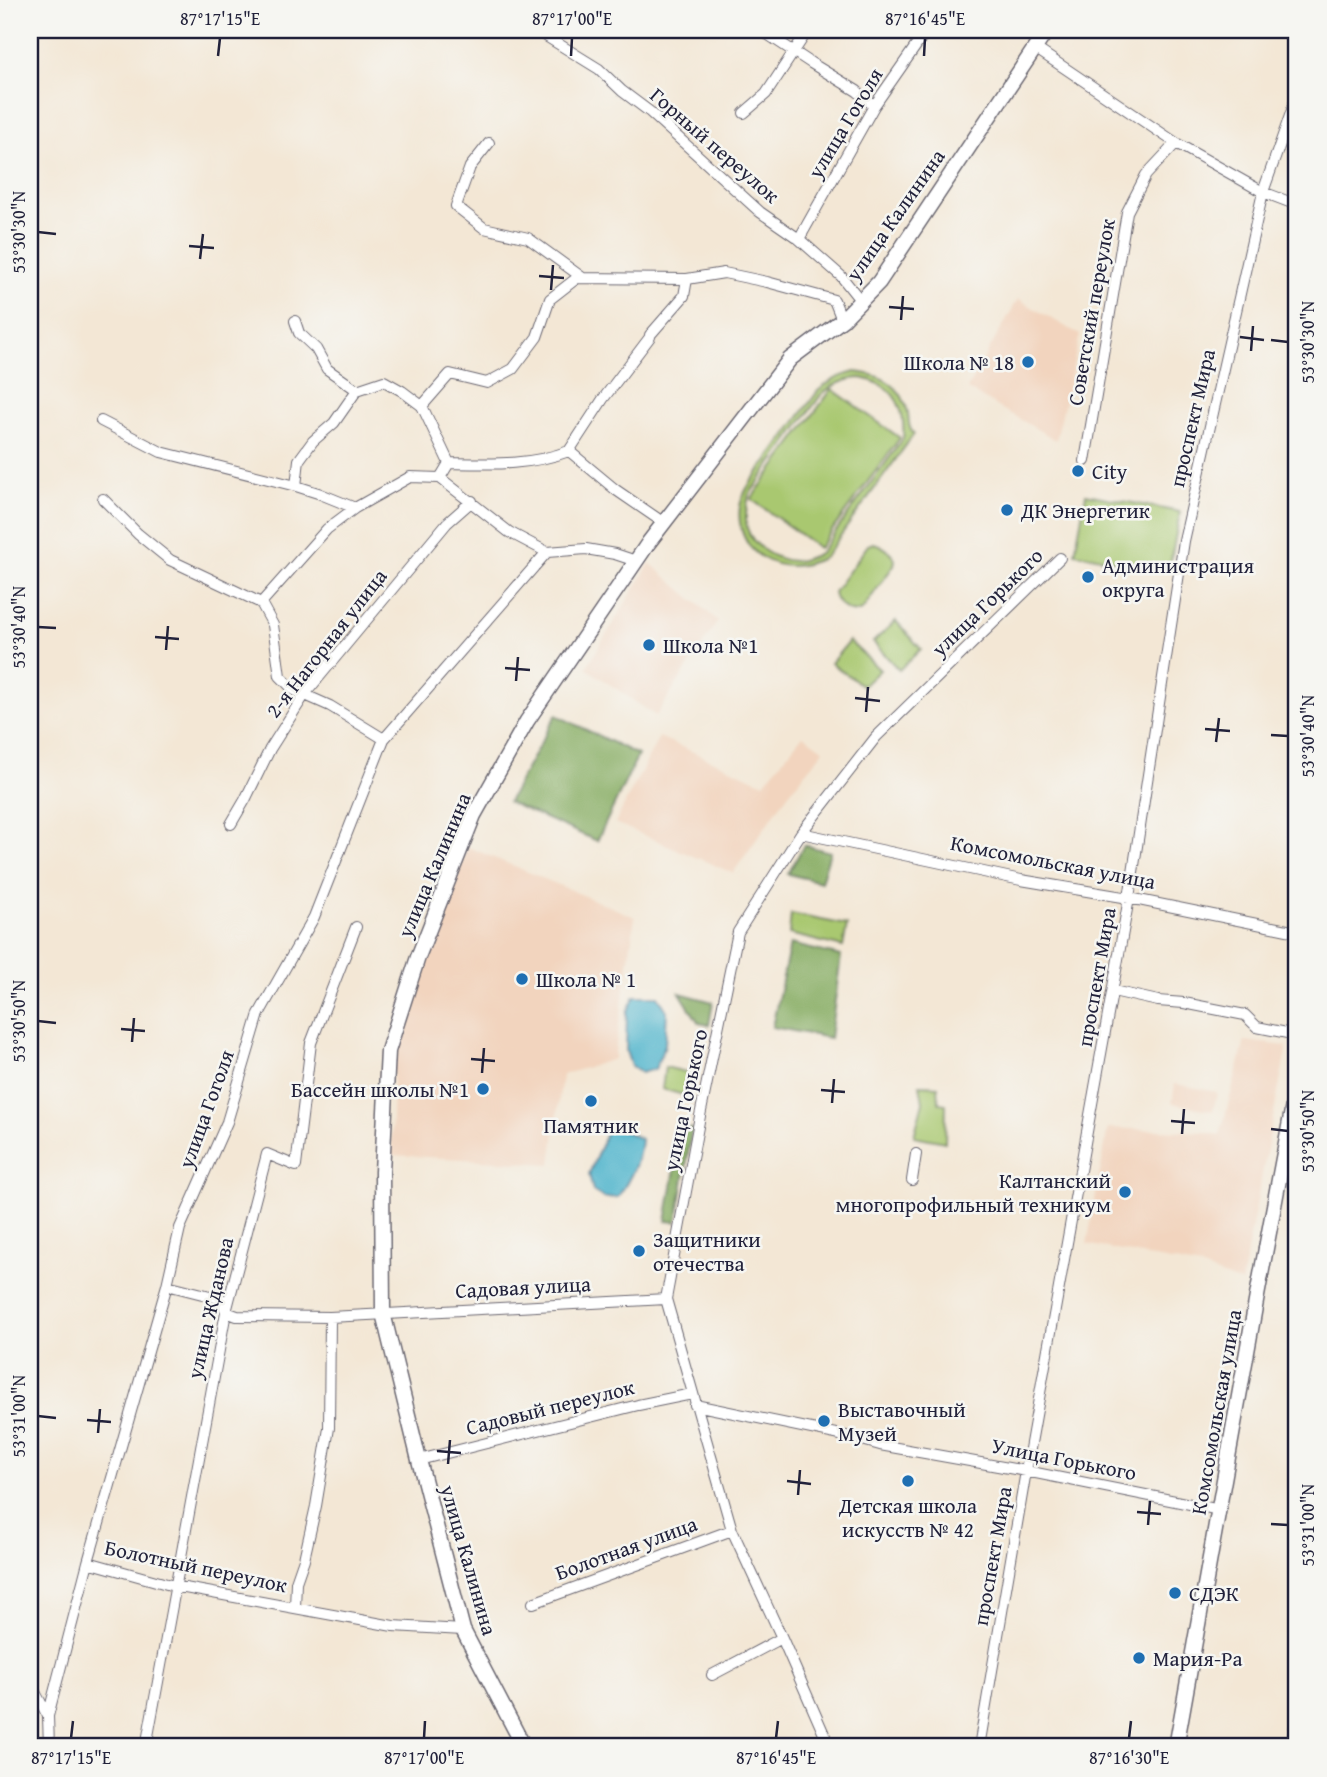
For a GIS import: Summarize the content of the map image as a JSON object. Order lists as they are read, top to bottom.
{
  "streets": {
    "street": [
      "улица Гоголя",
      "Горный переулок",
      "улица Калинина",
      "Советский переулок",
      "проспект Мира",
      "улица Горького",
      "2-я Нагорная улица",
      "Комсомольская улица",
      "Садовая улица",
      "улица Жданова",
      "Садовый переулок",
      "Улица Горького",
      "Болотная улица",
      "Болотный переулок"
    ]
  },
  "crossings": [
    ["улица Гоголя", "Горный переулок"],
    ["улица Гоголя", "Болотный переулок"],
    ["Горный переулок", "улица Калинина"],
    ["улица Калинина", "Садовая улица"],
    ["улица Калинина", "Садовый переулок"],
    ["улица Калинина", "Болотный переулок"],
    ["проспект Мира", "Комсомольская улица"],
    ["проспект Мира", "Улица Горького"],
    ["улица Горького", "Комсомольская улица"],
    ["улица Горького", "Садовая улица"],
    ["улица Горького", "Садовый переулок"],
    ["улица Горького", "Улица Горького"],
    ["улица Горького", "Болотная улица"],
    ["Комсомольская улица", "Улица Горького"],
    ["Садовая улица", "улица Жданова"],
    ["Садовая улица", "Болотный переулок"],
    ["улица Жданова", "Болотный переулок"]
  ],
  "places": [
    "Школа № 18",
    "City",
    "ДК Энергетик",
    "Администрация округа",
    "Школа №1",
    "Школа № 1",
    "Бассейн школы №1",
    "Памятник",
    "Калтанский многопрофильный техникум",
    "Защитники отечества",
    "Выставочный Музей",
    "Детская школа искусств № 42",
    "СДЭК",
    "Мария-Ра"
  ],
  "coordinates": [
    "87°17'15\"E",
    "87°17'00\"E",
    "87°16'45\"E",
    "53°30'30\"N",
    "53°30'40\"N",
    "53°30'50\"N",
    "53°31'00\"N",
    "87°16'30\"E"
  ]
}
